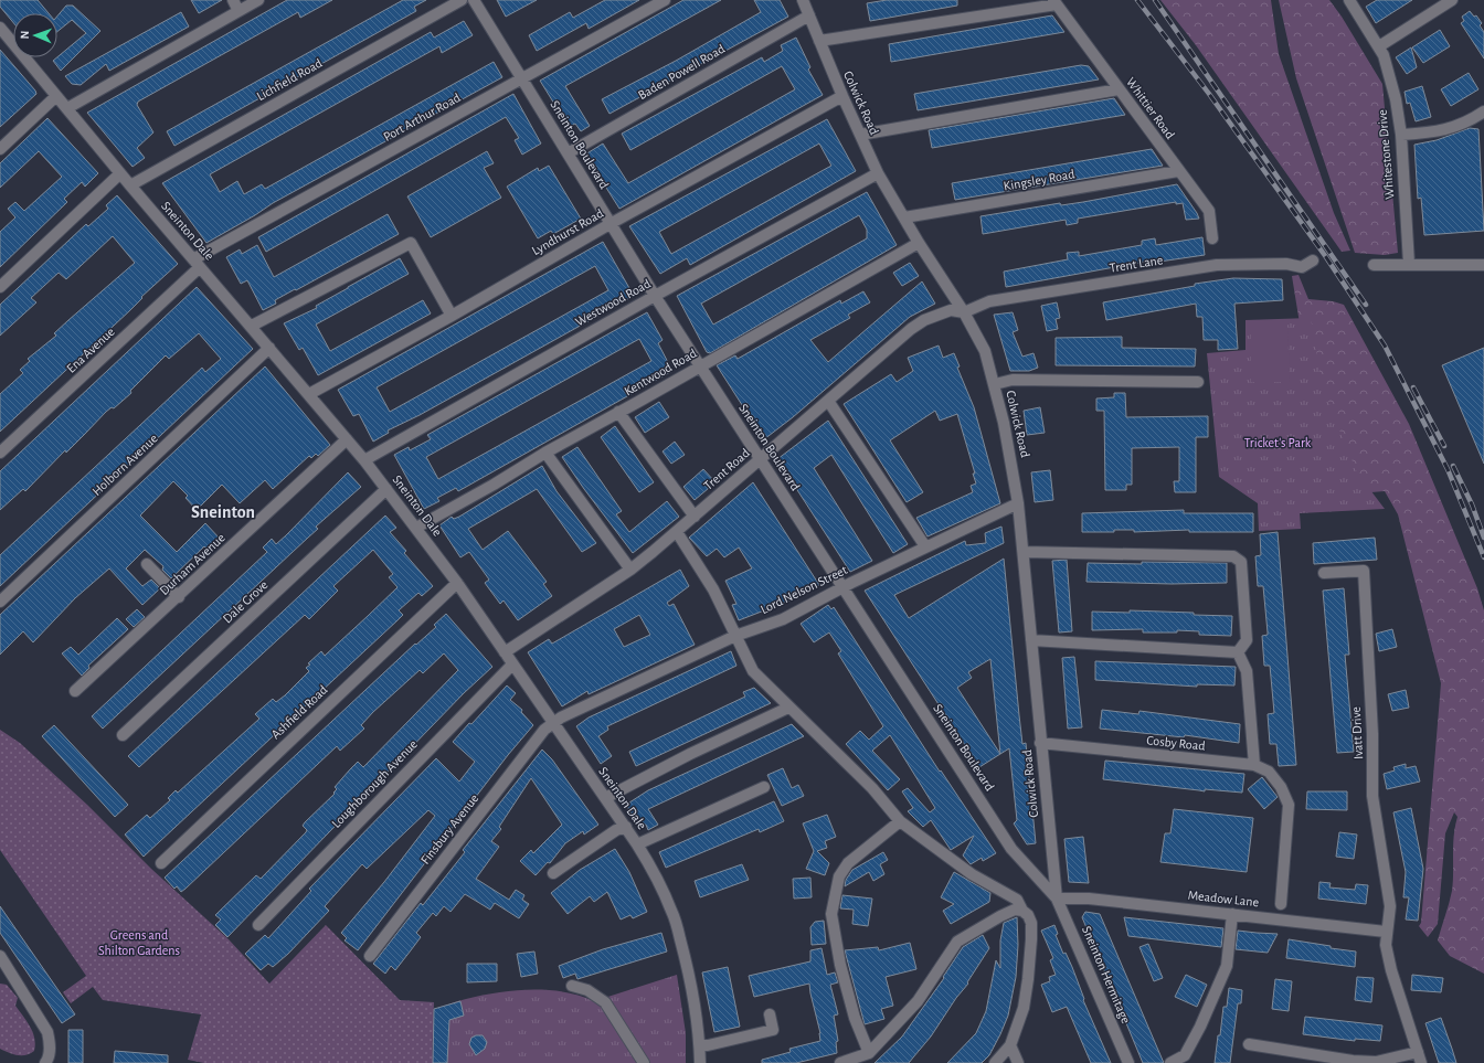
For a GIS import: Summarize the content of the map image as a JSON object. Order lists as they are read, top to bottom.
{
  "streets": {
    "street": [
      "Baden Powell Road",
      "Lichfield Road",
      "Colwick Road",
      "Whittier Road",
      "Port Arthur Road",
      "Sneinton Boulevard",
      "Whitestone Drive",
      "Kingsley Road",
      "Sneinton Dale",
      "Lyndhurst Road",
      "Trent Lane",
      "Westwood Road",
      "Ena Avenue",
      "Kentwood Road",
      "Holborn Avenue",
      "Trent Road",
      "Durham Avenue",
      "Lord Nelson Street",
      "Dale Grove",
      "Ashfield Road",
      "Ivatt Drive",
      "Cosby Road",
      "Loughborough Avenue",
      "Finsbury Avenue",
      "Meadow Lane",
      "Sneinton Hermitage"
    ]
  },
  "crossings": [
    ["Baden Powell Road", "Colwick Road"],
    ["Baden Powell Road", "Sneinton Boulevard"],
    ["Lichfield Road", "Sneinton Dale"],
    ["Colwick Road", "Sneinton Boulevard"],
    ["Colwick Road", "Kingsley Road"],
    ["Colwick Road", "Lyndhurst Road"],
    ["Colwick Road", "Trent Lane"],
    ["Colwick Road", "Westwood Road"],
    ["Colwick Road", "Kentwood Road"],
    ["Colwick Road", "Trent Road"],
    ["Colwick Road", "Lord Nelson Street"],
    ["Colwick Road", "Cosby Road"],
    ["Colwick Road", "Meadow Lane"],
    ["Colwick Road", "Sneinton Hermitage"],
    ["Whittier Road", "Kingsley Road"],
    ["Port Arthur Road", "Sneinton Boulevard"],
    ["Port Arthur Road", "Sneinton Dale"],
    ["Port Arthur Road", "Ena Avenue"],
    ["Sneinton Boulevard", "Lyndhurst Road"],
    ["Sneinton Boulevard", "Westwood Road"],
    ["Sneinton Boulevard", "Kentwood Road"],
    ["Sneinton Boulevard", "Trent Road"],
    ["Sneinton Boulevard", "Lord Nelson Street"],
    ["Sneinton Boulevard", "Meadow Lane"],
    ["Sneinton Boulevard", "Sneinton Hermitage"],
    ["Sneinton Dale", "Lyndhurst Road"],
    ["Sneinton Dale", "Westwood Road"],
    ["Sneinton Dale", "Ena Avenue"],
    ["Sneinton Dale", "Kentwood Road"],
    ["Sneinton Dale", "Holborn Avenue"],
    ["Sneinton Dale", "Trent Road"],
    ["Sneinton Dale", "Durham Avenue"],
    ["Sneinton Dale", "Lord Nelson Street"],
    ["Sneinton Dale", "Dale Grove"],
    ["Sneinton Dale", "Ashfield Road"],
    ["Sneinton Dale", "Loughborough Avenue"],
    ["Sneinton Dale", "Finsbury Avenue"],
    ["Trent Lane", "Trent Road"],
    ["Lord Nelson Street", "Finsbury Avenue"],
    ["Ivatt Drive", "Meadow Lane"],
    ["Meadow Lane", "Sneinton Hermitage"]
  ],
  "districts": ["Sneinton"],
  "parks": ["Tricket's Park", "Greens and Shilton Gardens"],
  "north": "left"
}
